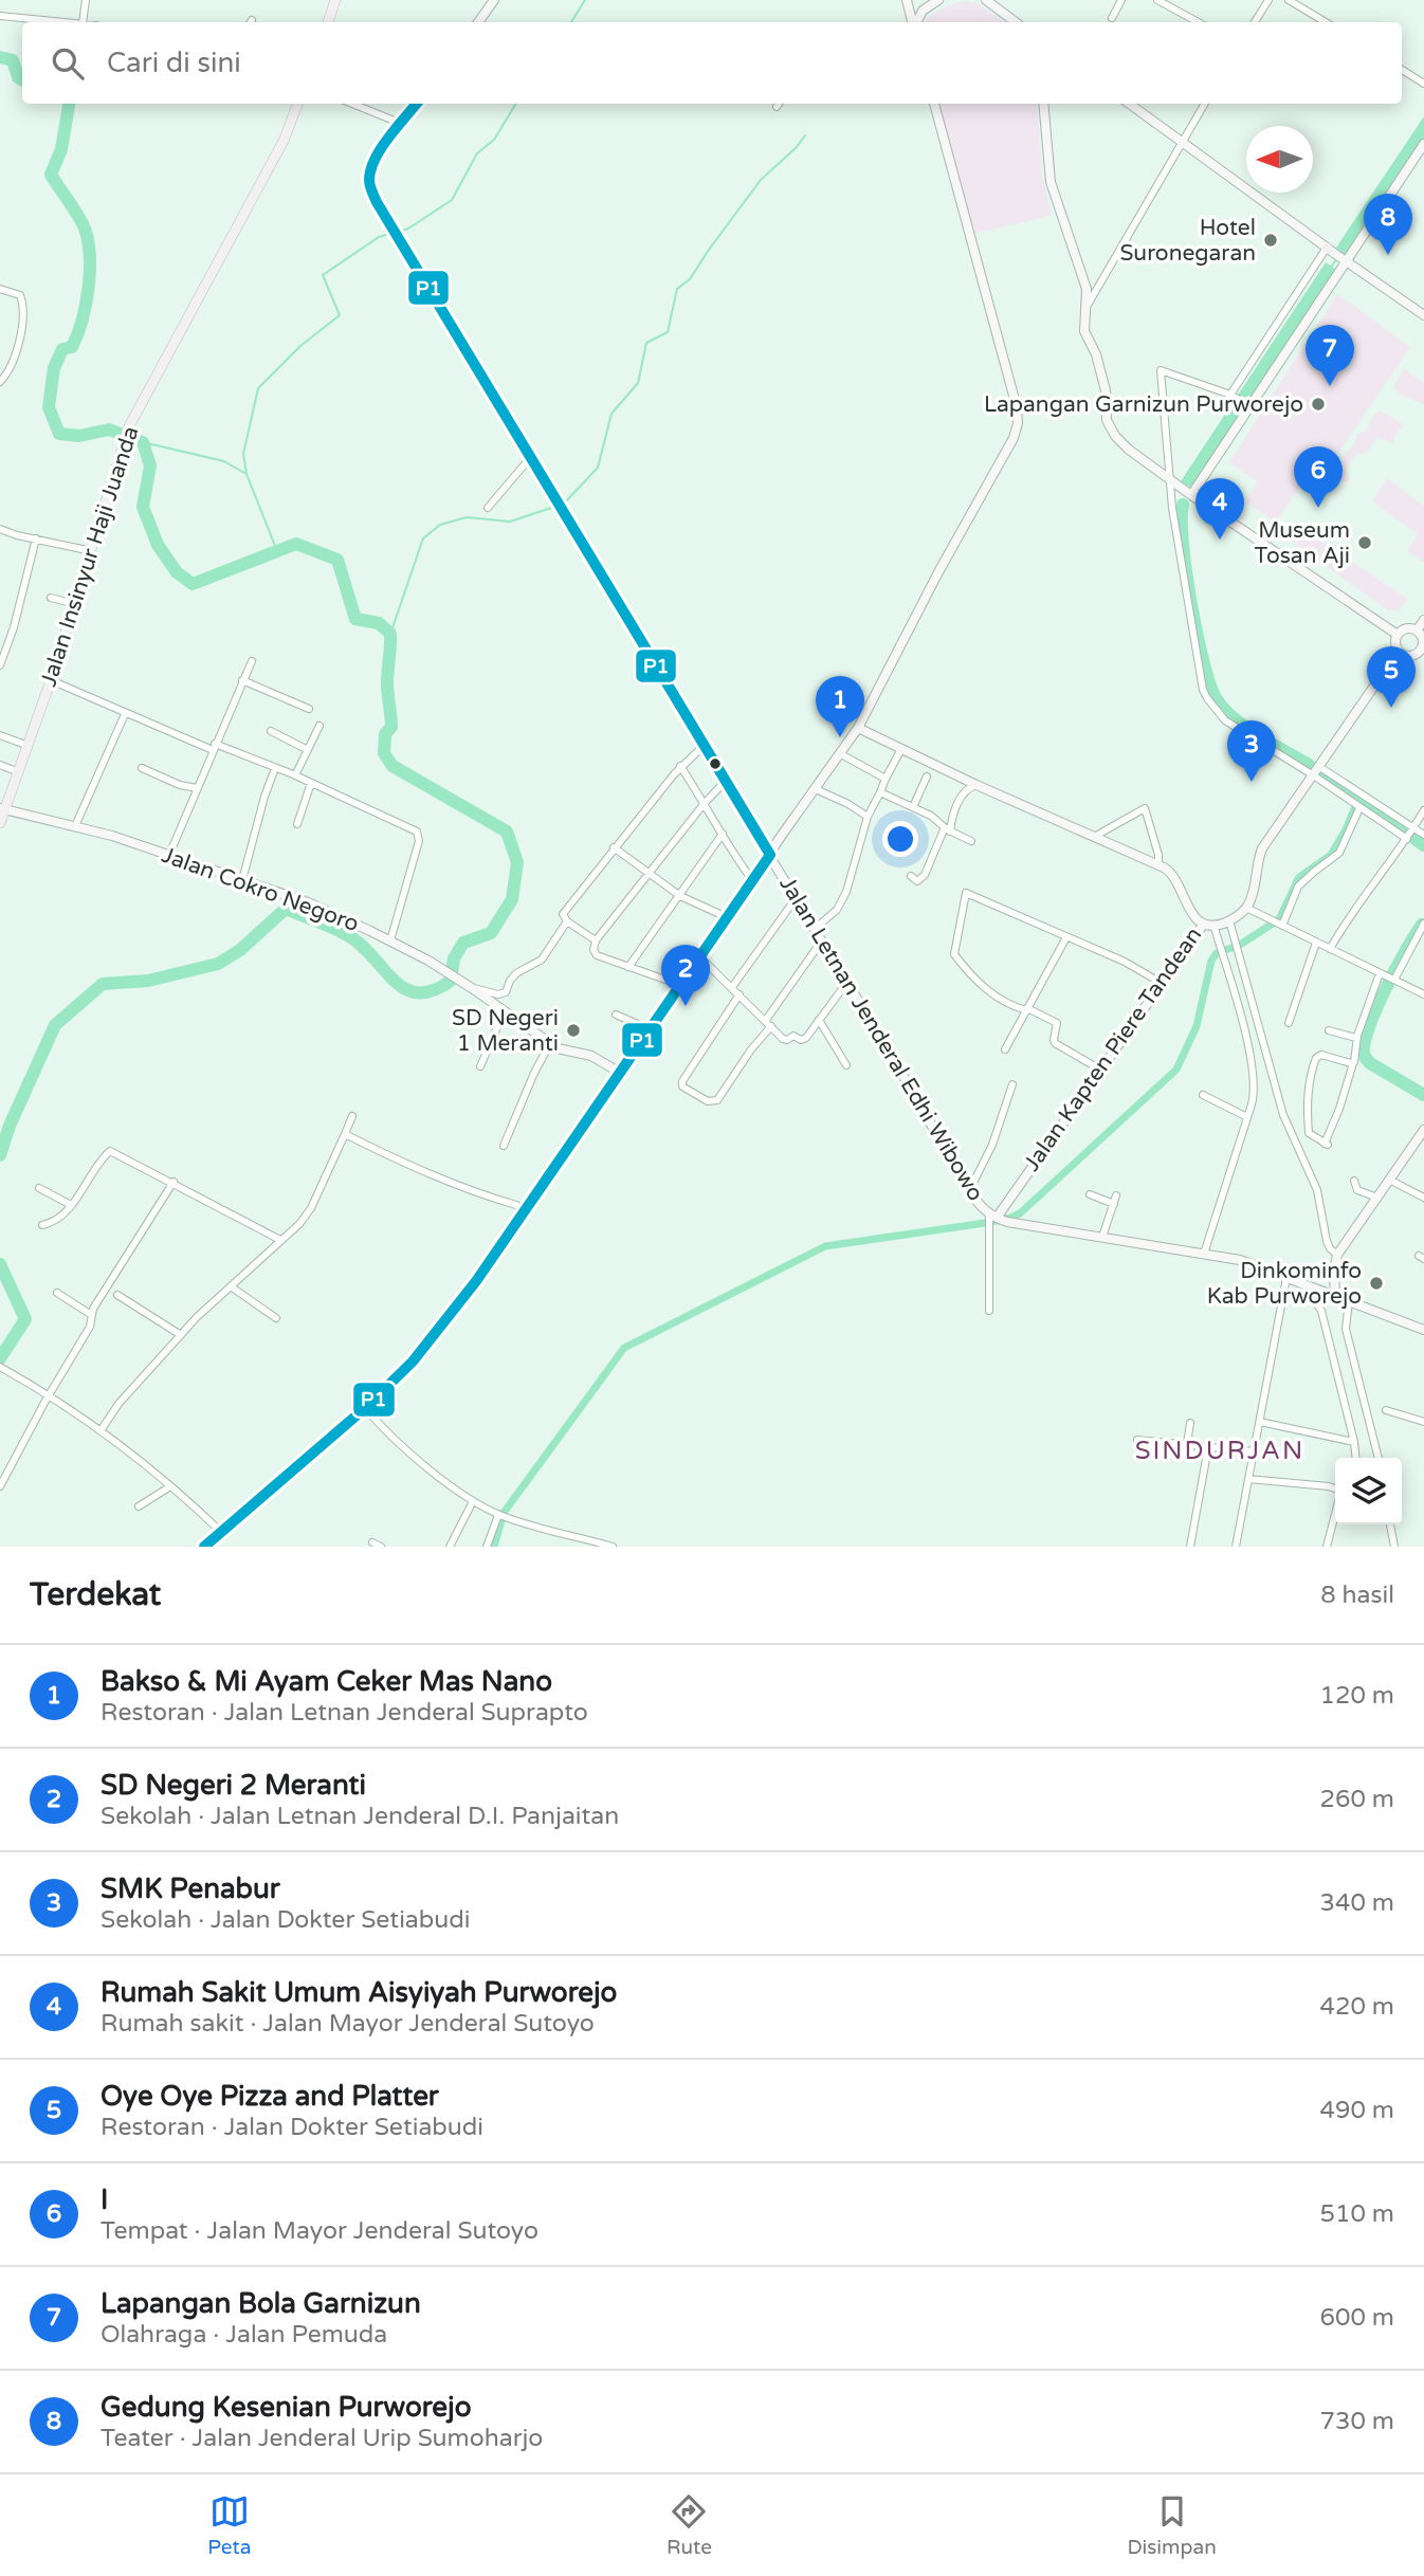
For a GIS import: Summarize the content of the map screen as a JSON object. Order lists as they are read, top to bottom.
{
  "streets": {
    "main road": ["Jalan Insinyur Haji Juanda"],
    "street": ["Jalan Cokro Negoro", "Jalan Letnan Jenderal Edhi Wibowo", "Jalan Kapten Piere Tandean"]
  },
  "crossings": [
    ["Jalan Insinyur Haji Juanda", "Jalan Cokro Negoro"],
    ["Jalan Letnan Jenderal Edhi Wibowo", "Jalan Kapten Piere Tandean"]
  ],
  "districts": ["SINDURJAN"],
  "places": [
    "Hotel Suronegaran",
    "Lapangan Garnizun Purworejo",
    "Museum Tosan Aji",
    "SD Negeri 1 Meranti",
    "Dinkominfo Kab Purworejo"
  ],
  "lines": ["transit line P1"],
  "north": "left",
  "page": {
    "search": "Cari di sini",
    "pins": [
      "8",
      "7",
      "6",
      "4",
      "5",
      "1",
      "3",
      "2"
    ],
    "heading": ["Terdekat", "8 hasil"],
    "list": [
      {
        "mark": "1",
        "name": "Bakso & Mi Ayam Ceker Mas Nano",
        "note": "Restoran · Jalan Letnan Jenderal Suprapto",
        "value": "120 m"
      },
      {
        "mark": "2",
        "name": "SD Negeri 2 Meranti",
        "note": "Sekolah · Jalan Letnan Jenderal D.I. Panjaitan",
        "value": "260 m"
      },
      {
        "mark": "3",
        "name": "SMK Penabur",
        "note": "Sekolah · Jalan Dokter Setiabudi",
        "value": "340 m"
      },
      {
        "mark": "4",
        "name": "Rumah Sakit Umum Aisyiyah Purworejo",
        "note": "Rumah sakit · Jalan Mayor Jenderal Sutoyo",
        "value": "420 m"
      },
      {
        "mark": "5",
        "name": "Oye Oye Pizza and Platter",
        "note": "Restoran · Jalan Dokter Setiabudi",
        "value": "490 m"
      },
      {
        "mark": "6",
        "name": "I",
        "note": "Tempat · Jalan Mayor Jenderal Sutoyo",
        "value": "510 m"
      },
      {
        "mark": "7",
        "name": "Lapangan Bola Garnizun",
        "note": "Olahraga · Jalan Pemuda",
        "value": "600 m"
      },
      {
        "mark": "8",
        "name": "Gedung Kesenian Purworejo",
        "note": "Teater · Jalan Jenderal Urip Sumoharjo",
        "value": "730 m"
      }
    ],
    "nav": ["Peta", "Rute", "Disimpan"]
  }
}
